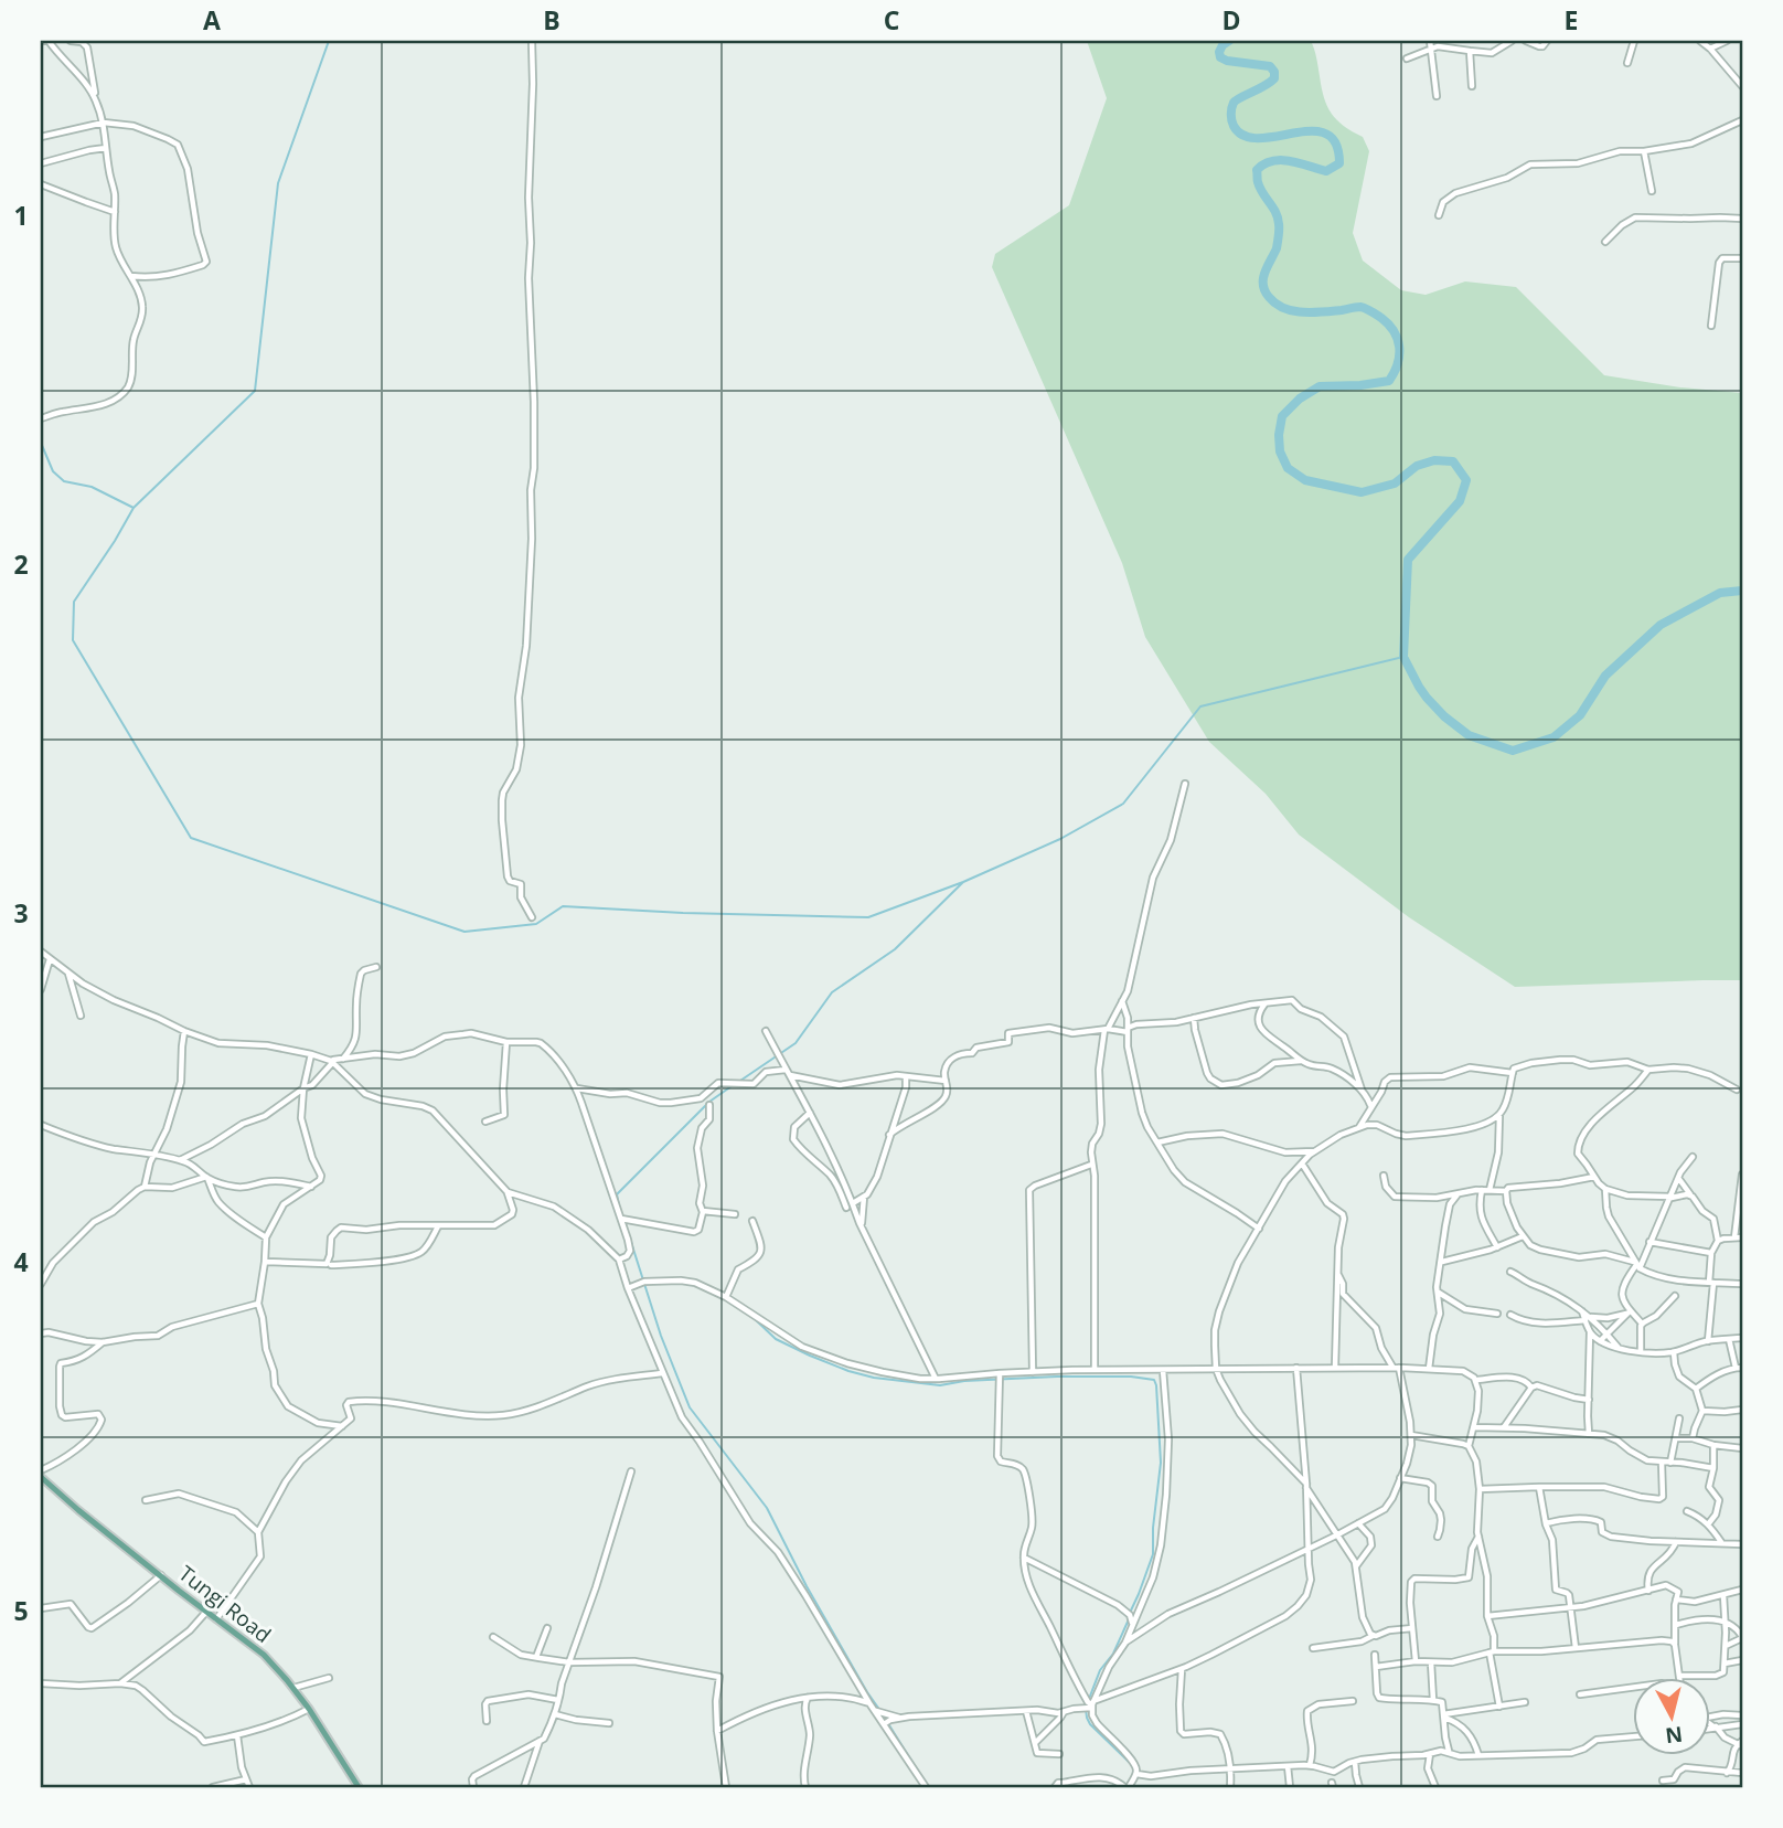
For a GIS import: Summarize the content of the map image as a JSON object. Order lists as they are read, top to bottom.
{
  "streets": {
    "main road": ["Tungi Road"]
  },
  "north": "bottom",
  "grid": {
    "columns": [
      "A",
      "B",
      "C",
      "D",
      "E"
    ],
    "rows": [
      "1",
      "2",
      "3",
      "4",
      "5"
    ]
  }
}
